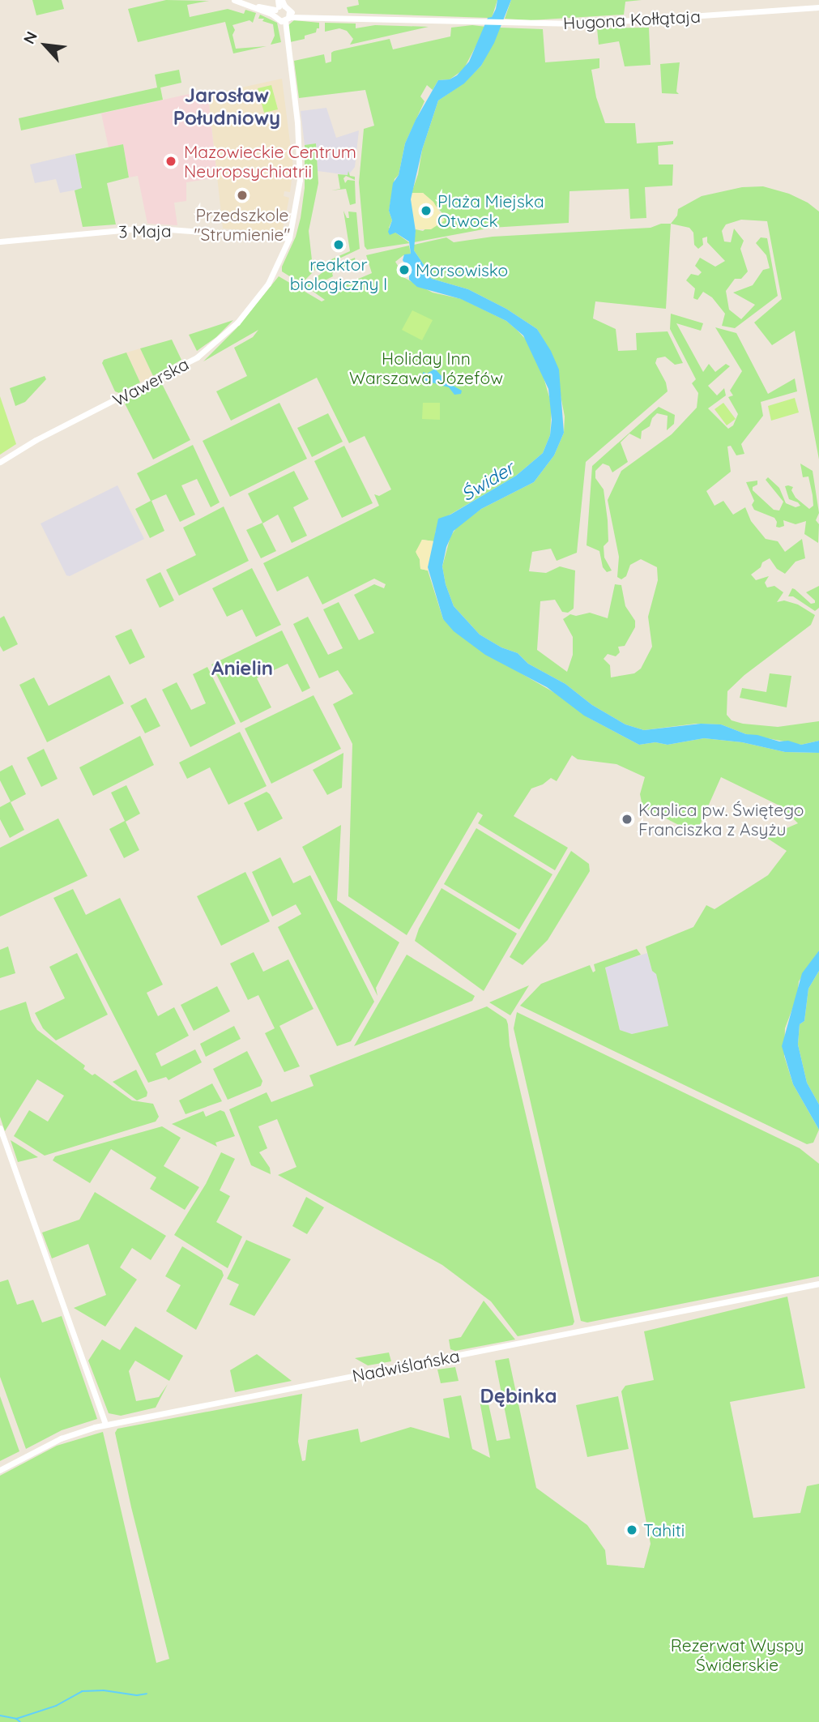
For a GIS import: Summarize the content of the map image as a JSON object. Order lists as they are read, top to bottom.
{
  "streets": {
    "main road": [
      "Hugona Kołłątaja",
      "3 Maja",
      "Wawerska",
      "Nadwiślańska"
    ]
  },
  "crossings": [
    ["Hugona Kołłątaja", "Wawerska"],
    ["3 Maja", "Wawerska"]
  ],
  "districts": ["Jarosław Południowy", "Anielin", "Dębinka"],
  "water": ["Świder"],
  "parks": ["Holiday Inn Warszawa Józefów", "Rezerwat Wyspy Świderskie"],
  "places": [
    "Mazowieckie Centrum Neuropsychiatrii",
    "Przedszkole \"Strumienie\"",
    "Plaża Miejska Otwock",
    "reaktor biologiczny I",
    "Morsowisko",
    "Kaplica pw. Świętego Franciszka z Asyżu",
    "Tahiti"
  ],
  "north": "top left"
}
